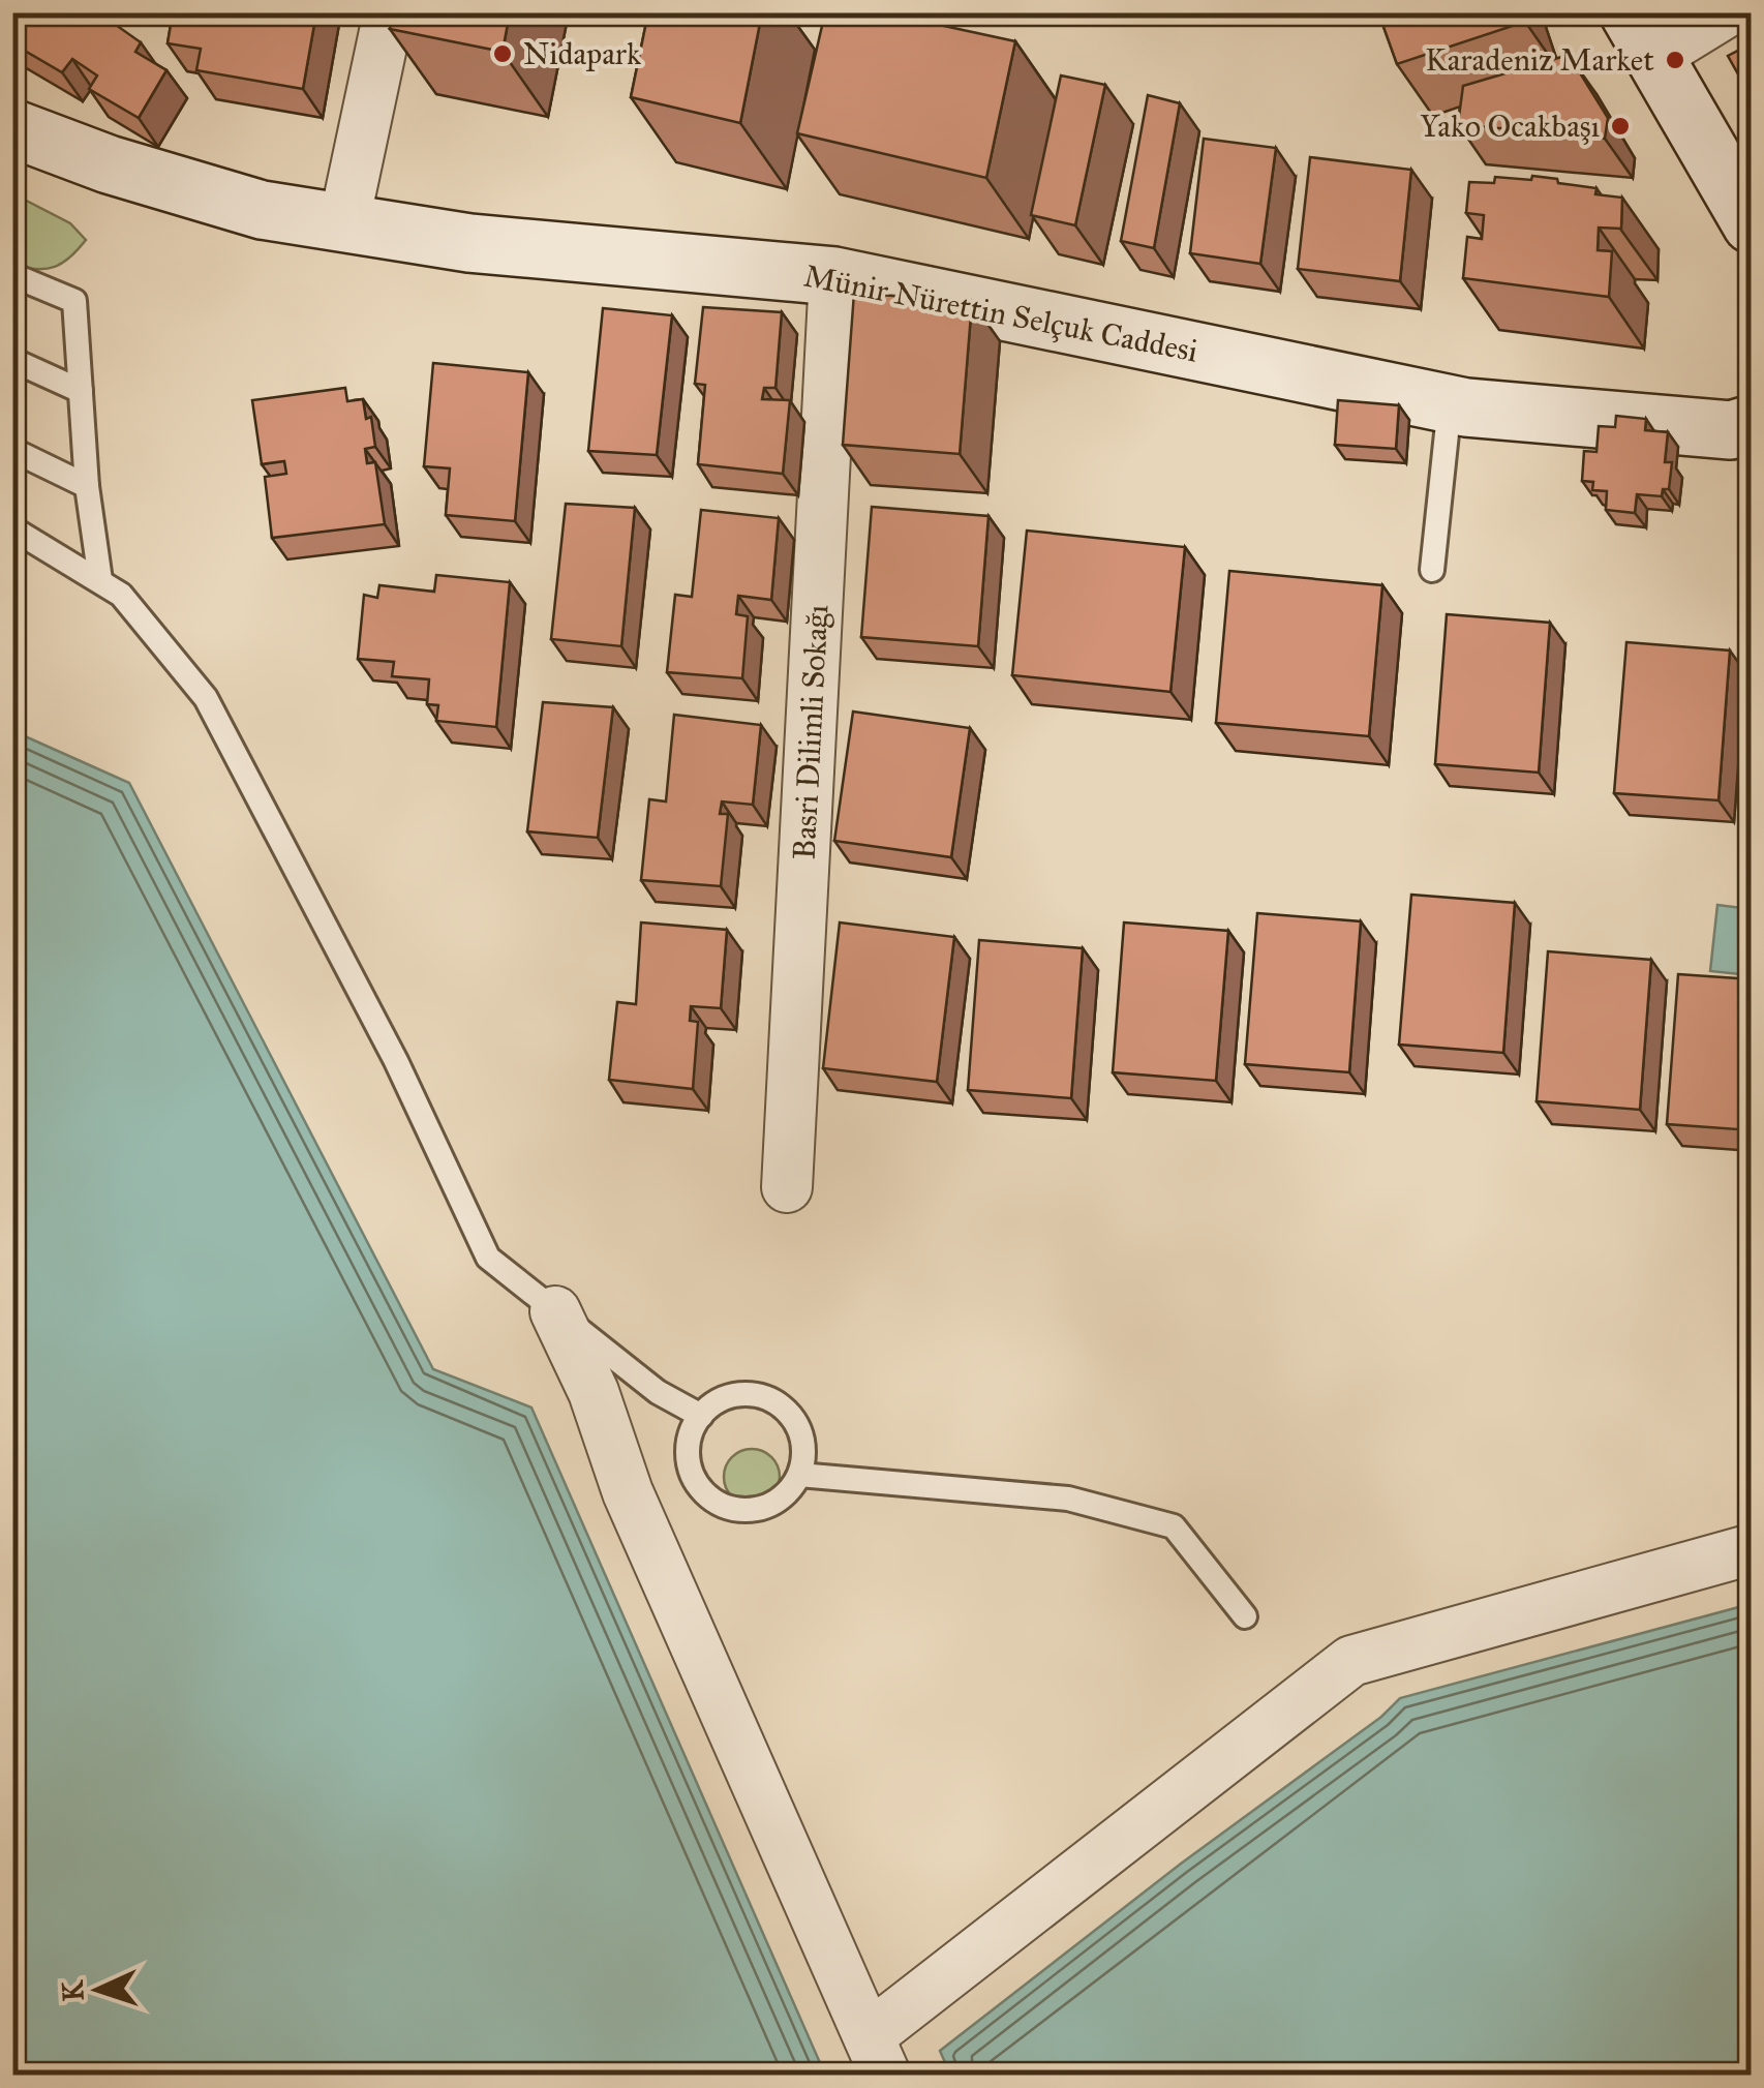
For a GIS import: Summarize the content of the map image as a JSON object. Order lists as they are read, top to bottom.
{
  "streets": {
    "street": ["Münir Nürettin Selçuk Caddesi", "Basri Dilimli Sokağı"]
  },
  "crossings": [
    ["Münir Nürettin Selçuk Caddesi", "Basri Dilimli Sokağı"]
  ],
  "places": ["Nidapark", "Karadeniz Market", "Yako Ocakbaşı"],
  "north": "left"
}
